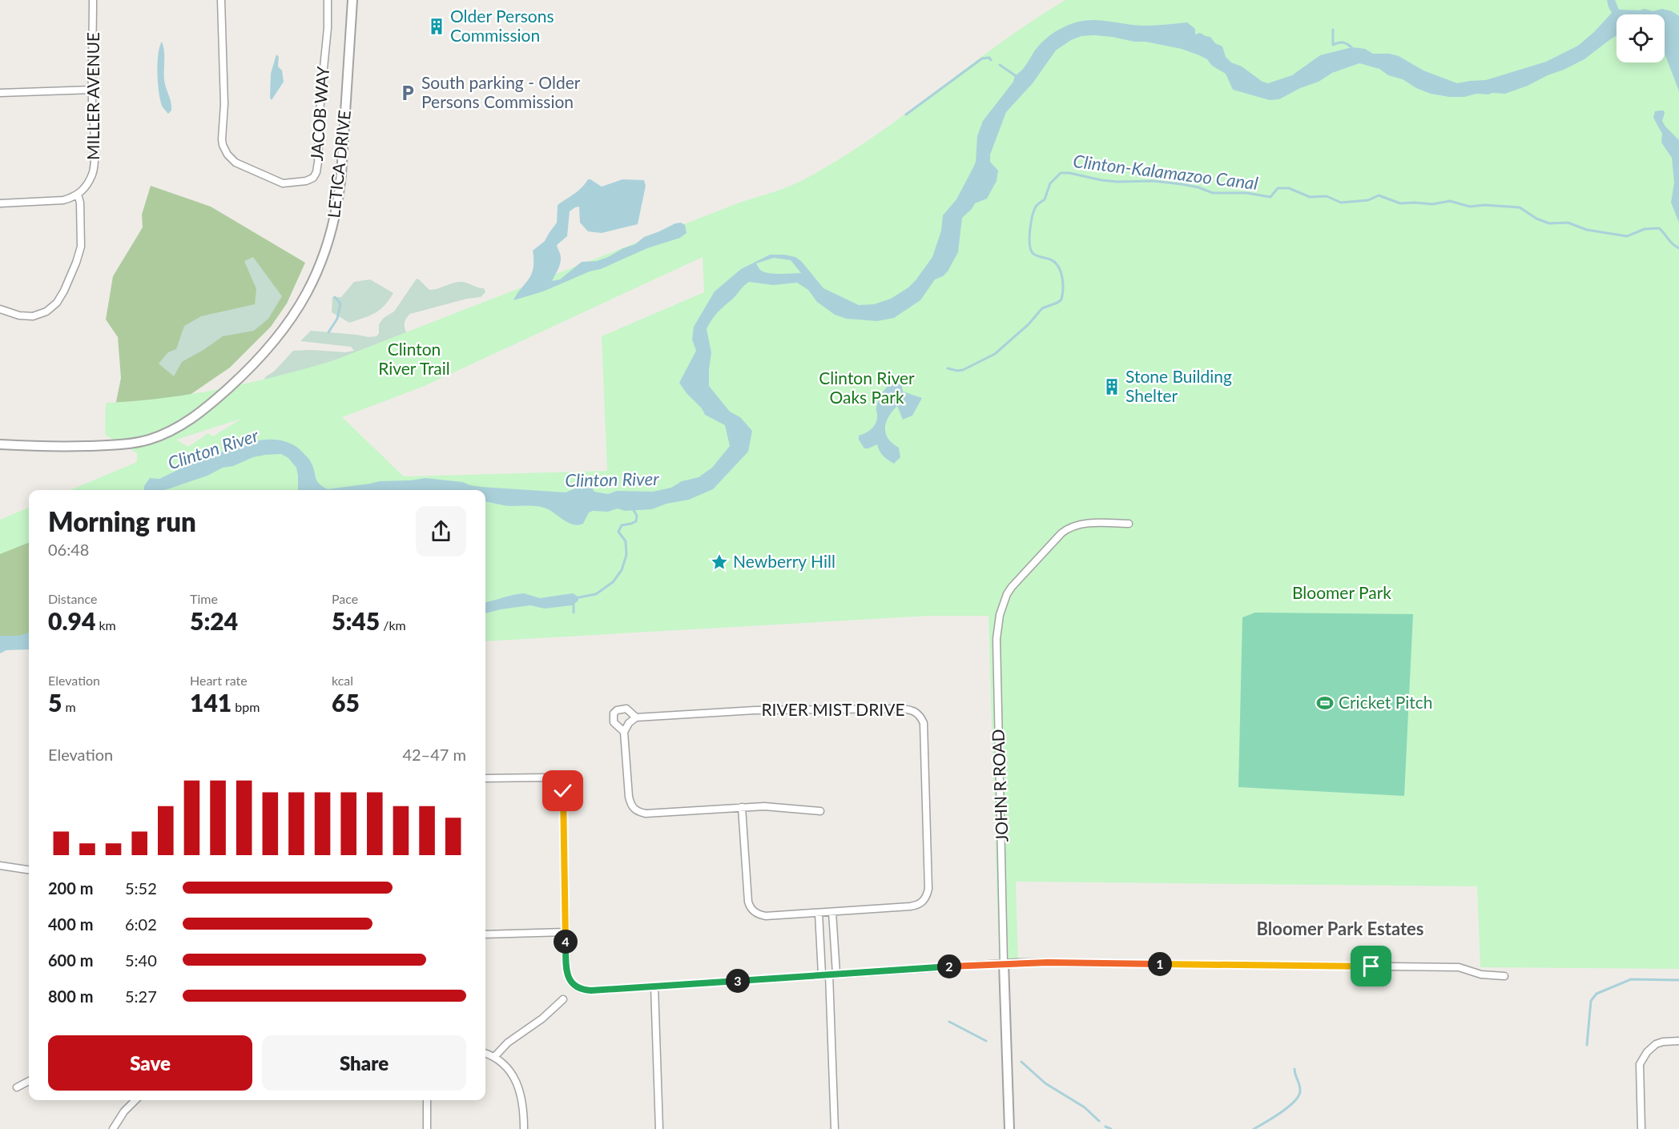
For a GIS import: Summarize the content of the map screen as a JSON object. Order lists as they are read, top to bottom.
{
  "streets": {
    "street": [
      "MILLER AVENUE",
      "JACOB WAY",
      "LETICA DRIVE",
      "RIVER MIST DRIVE",
      "JOHN R ROAD"
    ]
  },
  "districts": ["Bloomer Park Estates"],
  "water": ["Clinton-Kalamazoo Canal", "Clinton River"],
  "parks": ["Clinton River Trail", "Clinton River Oaks Park", "Bloomer Park"],
  "places": {
    "building": ["Older Persons Commission", "Stone Building Shelter"],
    "parking": ["South parking - Older Persons Commission"],
    "place": ["Newberry Hill"],
    "sports": ["Cricket Pitch"]
  },
  "page": {
    "heading": ["Morning run", "06:48"],
    "stats": [
      ["Distance", "0.94 km"],
      ["Time", "5:24"],
      ["Pace", "5:45 /km"],
      ["Elevation", "5 m"],
      ["Heart rate", "141 bpm"],
      ["kcal", "65"]
    ],
    "chart": ["Elevation", "42–47 m"],
    "list": [
      {
        "name": "200 m",
        "note": "5:52"
      },
      {
        "name": "400 m",
        "note": "6:02"
      },
      {
        "name": "600 m",
        "note": "5:40"
      },
      {
        "name": "800 m",
        "note": "5:27"
      }
    ],
    "pins": [
      "4",
      "1",
      "2",
      "3"
    ],
    "buttons": ["Save", "Share"]
  }
}
